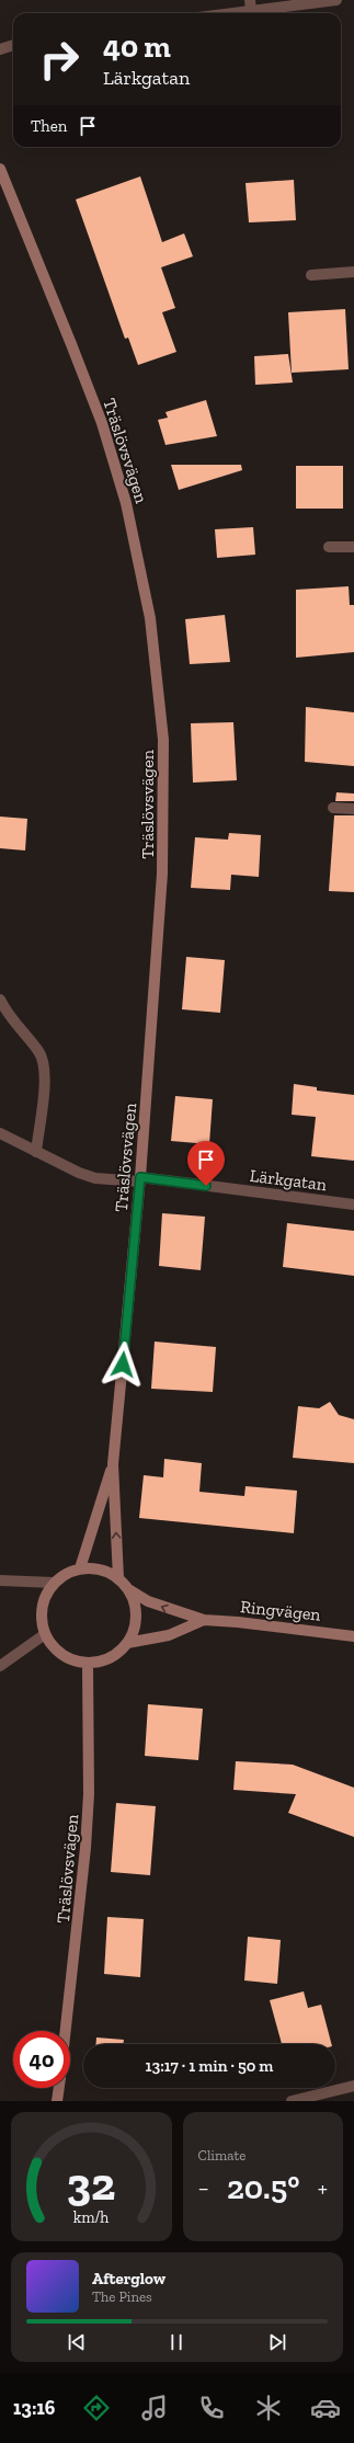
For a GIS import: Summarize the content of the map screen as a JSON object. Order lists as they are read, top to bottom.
{
  "streets": {
    "street": ["Träslövsvägen", "Lärkgatan", "Ringvägen"]
  },
  "crossings": [
    ["Träslövsvägen", "Lärkgatan"],
    ["Träslövsvägen", "Ringvägen"]
  ],
  "page": {
    "turn": ["40 m", "Lärkgatan"],
    "then": "Then",
    "limit": "40",
    "trip": "13:17 · 1 min · 50 m",
    "tile": "Climate",
    "heat": ["−", "20.5°", "+"],
    "song": ["Afterglow", "The Pines"],
    "tabs": "13:16",
    "gauge": ["32", "km/h"]
  }
}
